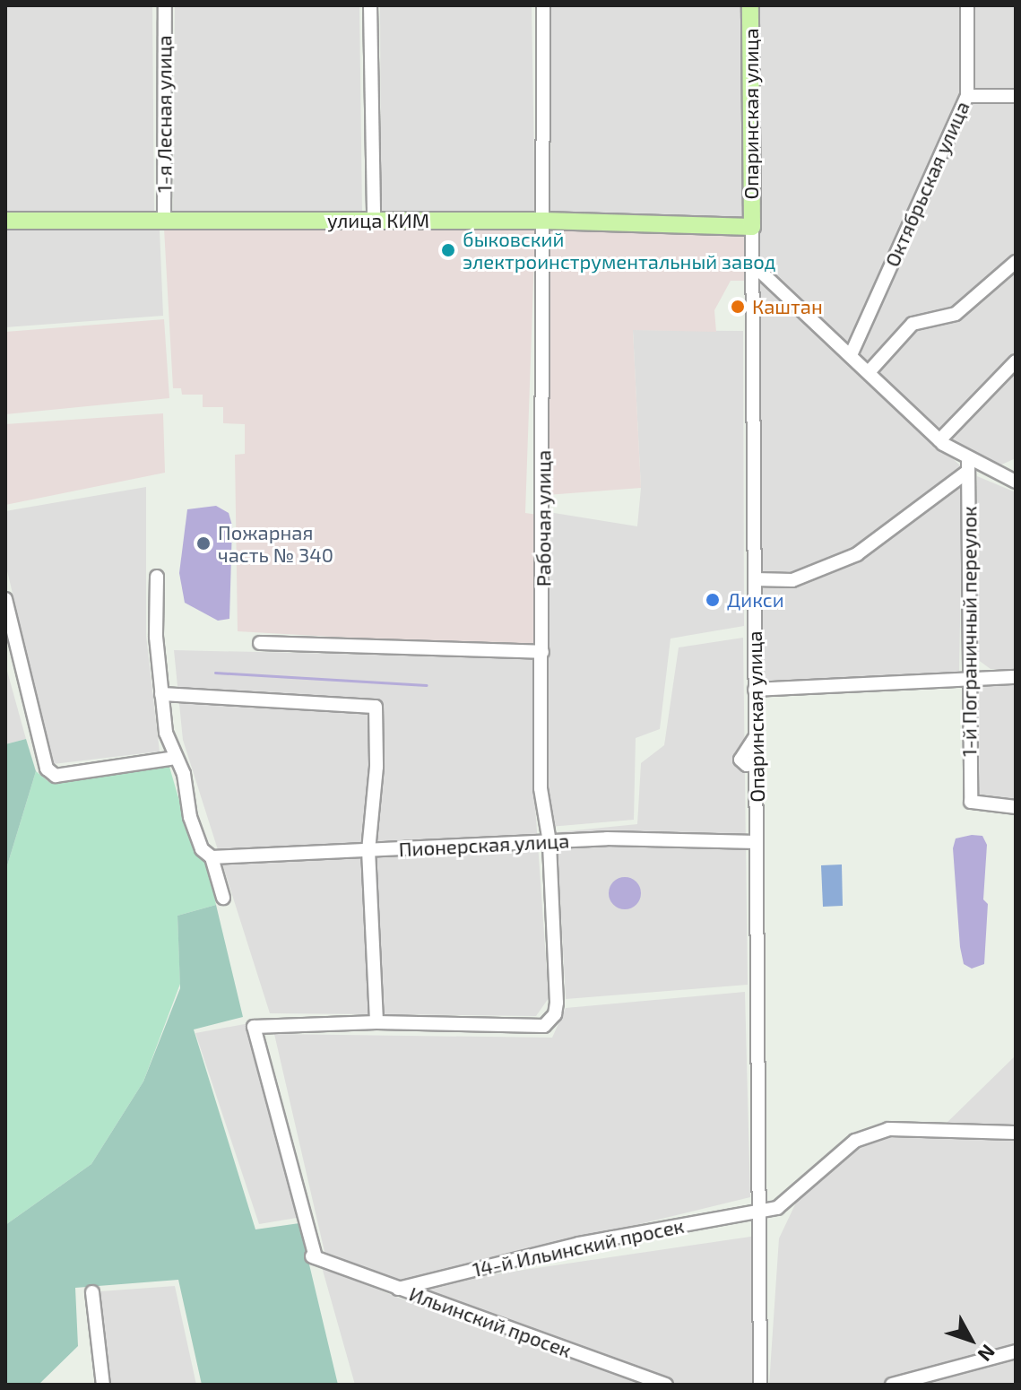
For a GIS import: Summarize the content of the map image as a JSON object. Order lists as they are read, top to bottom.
{
  "streets": {
    "main road": ["Опаринская улица", "улица КИМ"],
    "street": [
      "1-я Лесная улица",
      "Октябрьская улица",
      "Рабочая улица",
      "1-й Пограничный переулок",
      "Пионерская улица",
      "14-й Ильинский просек",
      "Ильинский просек"
    ]
  },
  "crossings": [
    ["1-я Лесная улица", "улица КИМ"],
    ["Опаринская улица", "улица КИМ"],
    ["Опаринская улица", "Пионерская улица"],
    ["Опаринская улица", "14-й Ильинский просек"],
    ["улица КИМ", "Рабочая улица"],
    ["Рабочая улица", "Пионерская улица"],
    ["Рабочая улица", "Ильинский просек"],
    ["14-й Ильинский просек", "Ильинский просек"]
  ],
  "places": [
    "быковский электроинструментальный завод",
    "Каштан",
    "Пожарная часть № 340",
    "Дикси"
  ],
  "north": "bottom right"
}
